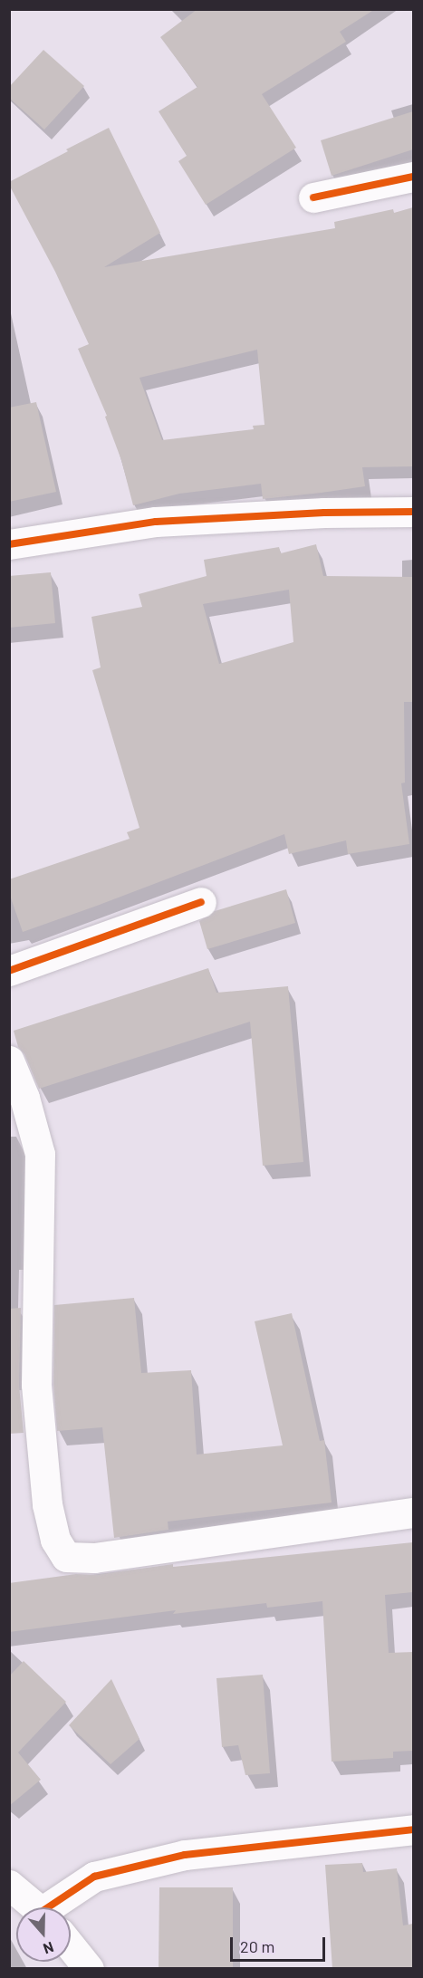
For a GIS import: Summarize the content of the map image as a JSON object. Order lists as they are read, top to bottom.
{
  "scale_bar": "20 m",
  "north": "bottom"
}
